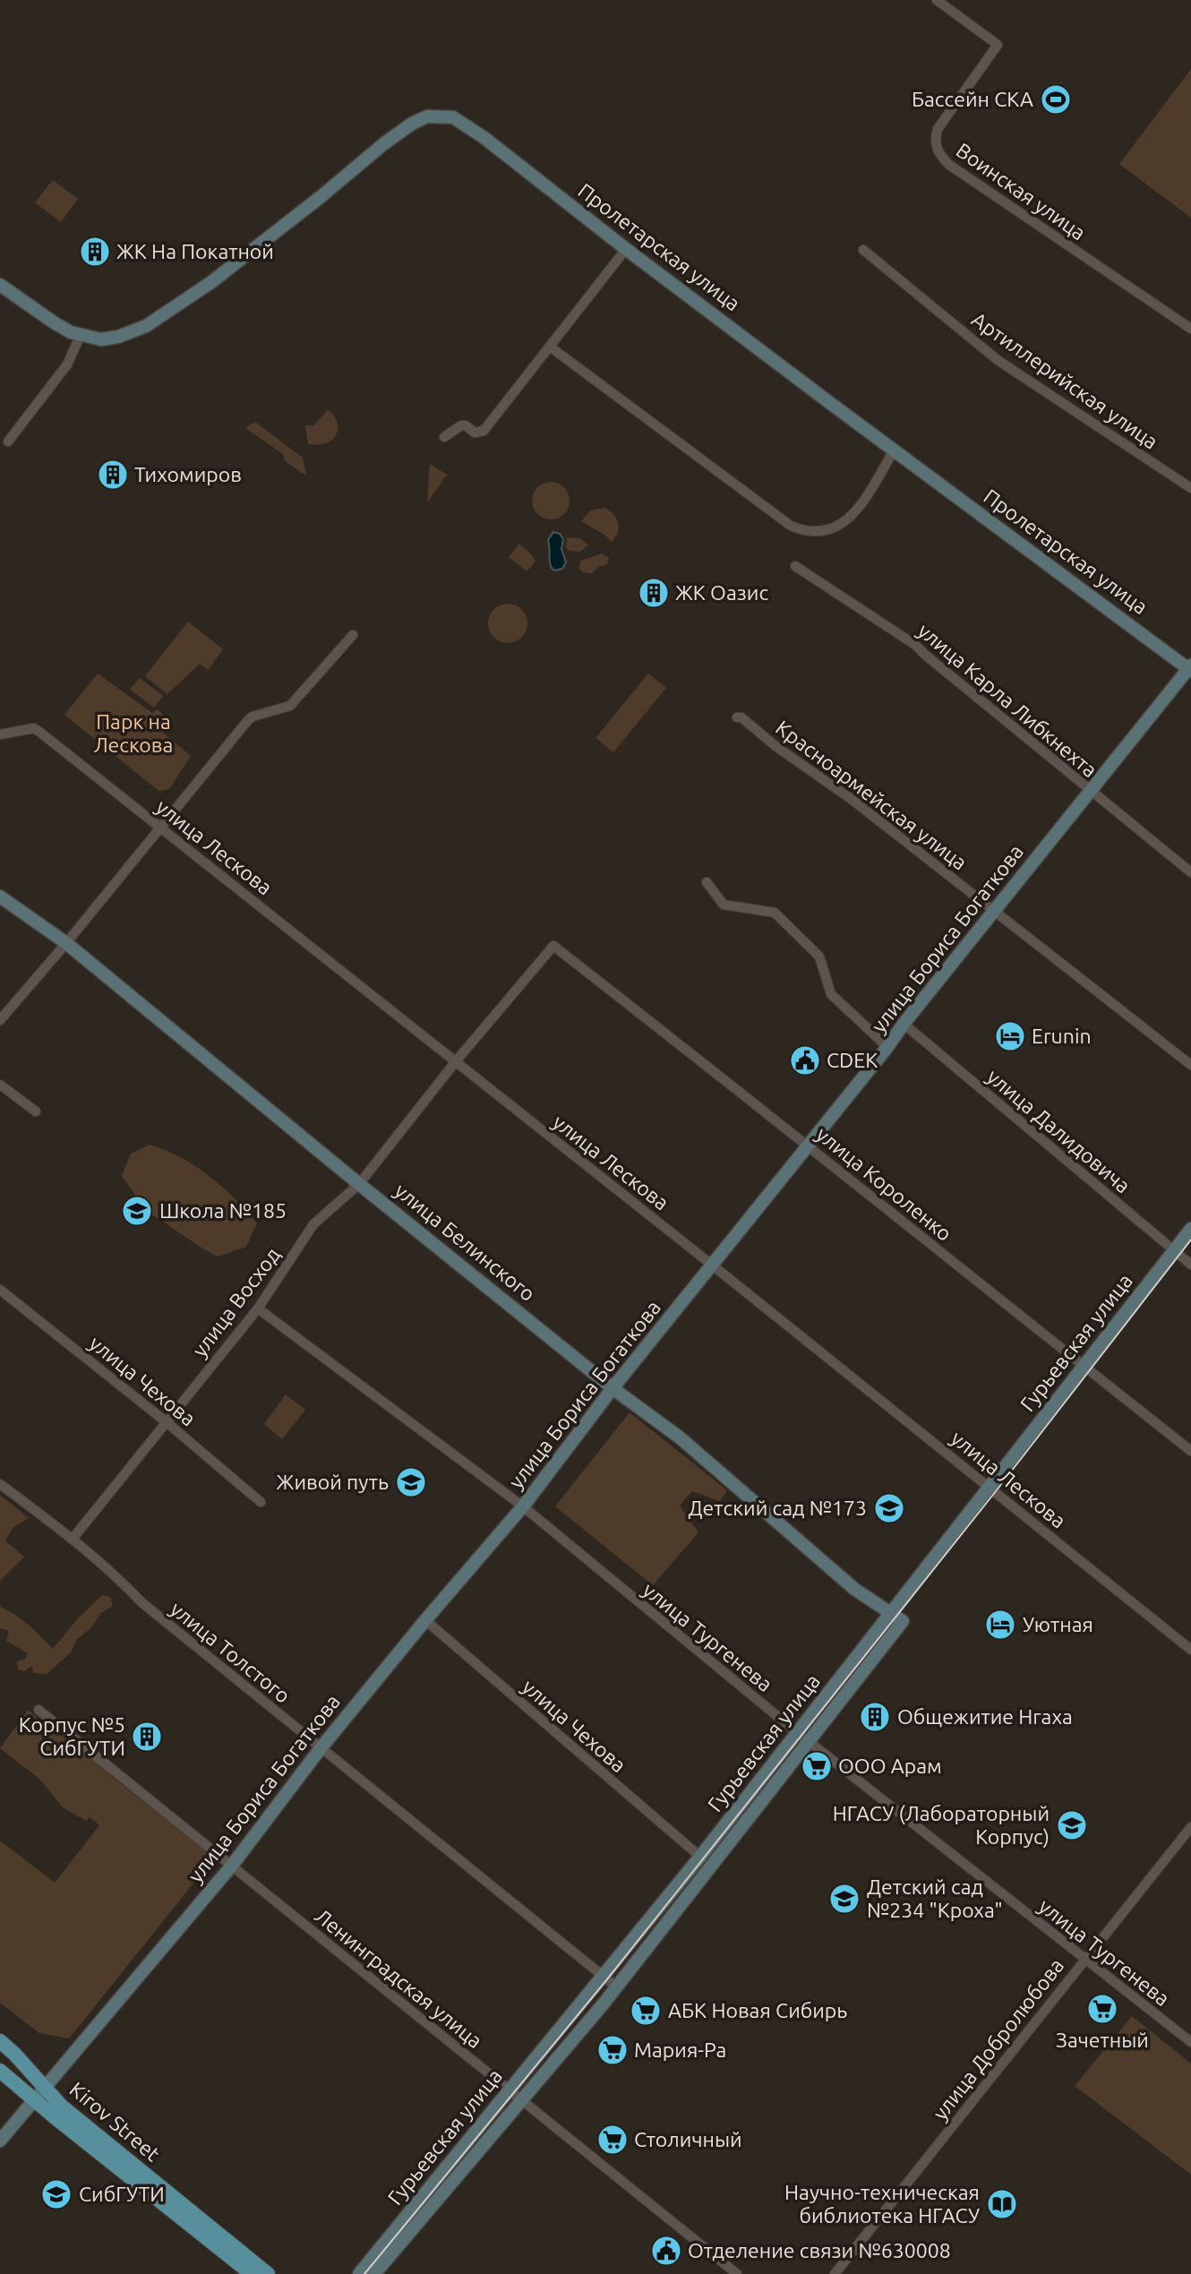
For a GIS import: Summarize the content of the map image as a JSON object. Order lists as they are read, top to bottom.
{
  "streets": {
    "main road": ["Kirov Street"],
    "street": [
      "Воинская улица",
      "Пролетарская улица",
      "Артиллерийская улица",
      "улица Карла Либкнехта",
      "Красноармейская улица",
      "улица Лескова",
      "улица Бориса Богаткова",
      "улица Далидовича",
      "улица Короленко",
      "улица Белинского",
      "улица Восход",
      "Гурьевская улица",
      "улица Чехова",
      "улица Тургенева",
      "улица Толстого",
      "Ленинградская улица",
      "улица Добролюбова"
    ]
  },
  "crossings": [
    ["Пролетарская улица", "улица Бориса Богаткова"],
    ["улица Карла Либкнехта", "улица Бориса Богаткова"],
    ["Красноармейская улица", "улица Бориса Богаткова"],
    ["улица Лескова", "улица Бориса Богаткова"],
    ["улица Лескова", "улица Восход"],
    ["улица Лескова", "Гурьевская улица"],
    ["улица Бориса Богаткова", "улица Далидовича"],
    ["улица Бориса Богаткова", "улица Короленко"],
    ["улица Бориса Богаткова", "улица Белинского"],
    ["улица Бориса Богаткова", "улица Чехова"],
    ["улица Бориса Богаткова", "улица Тургенева"],
    ["улица Бориса Богаткова", "улица Толстого"],
    ["улица Бориса Богаткова", "Ленинградская улица"],
    ["улица Бориса Богаткова", "Kirov Street"],
    ["улица Далидовича", "Гурьевская улица"],
    ["улица Короленко", "улица Восход"],
    ["улица Короленко", "Гурьевская улица"],
    ["улица Белинского", "улица Восход"],
    ["улица Белинского", "Гурьевская улица"],
    ["улица Восход", "улица Чехова"],
    ["улица Восход", "улица Тургенева"],
    ["улица Восход", "улица Толстого"],
    ["Гурьевская улица", "улица Чехова"],
    ["Гурьевская улица", "улица Тургенева"],
    ["Гурьевская улица", "улица Толстого"],
    ["Гурьевская улица", "Ленинградская улица"],
    ["улица Тургенева", "улица Добролюбова"]
  ],
  "parks": ["Парк на Лескова"],
  "places": {
    "sports": ["Бассейн СКА"],
    "building": [
      "ЖК На Покатной",
      "Тихомиров",
      "ЖК Оазис",
      "Общежитие Нгаха",
      "Корпус №5 СибГУТИ"
    ],
    "hotel": ["Erunin", "Уютная"],
    "public building": ["CDEK", "Отделение связи №630008"],
    "school or university": [
      "Школа №185",
      "Живой путь",
      "Детский сад №173",
      "НГАСУ (Лабораторный Корпус)",
      "Детский сад №234 \"Кроха\"",
      "СибГУТИ"
    ],
    "supermarket": [
      "ООО Арам",
      "Зачетный",
      "АБК Новая Сибирь",
      "Мария-Ра",
      "Столичный"
    ],
    "library": ["Научно-техническая библиотека НГАСУ"]
  }
}
